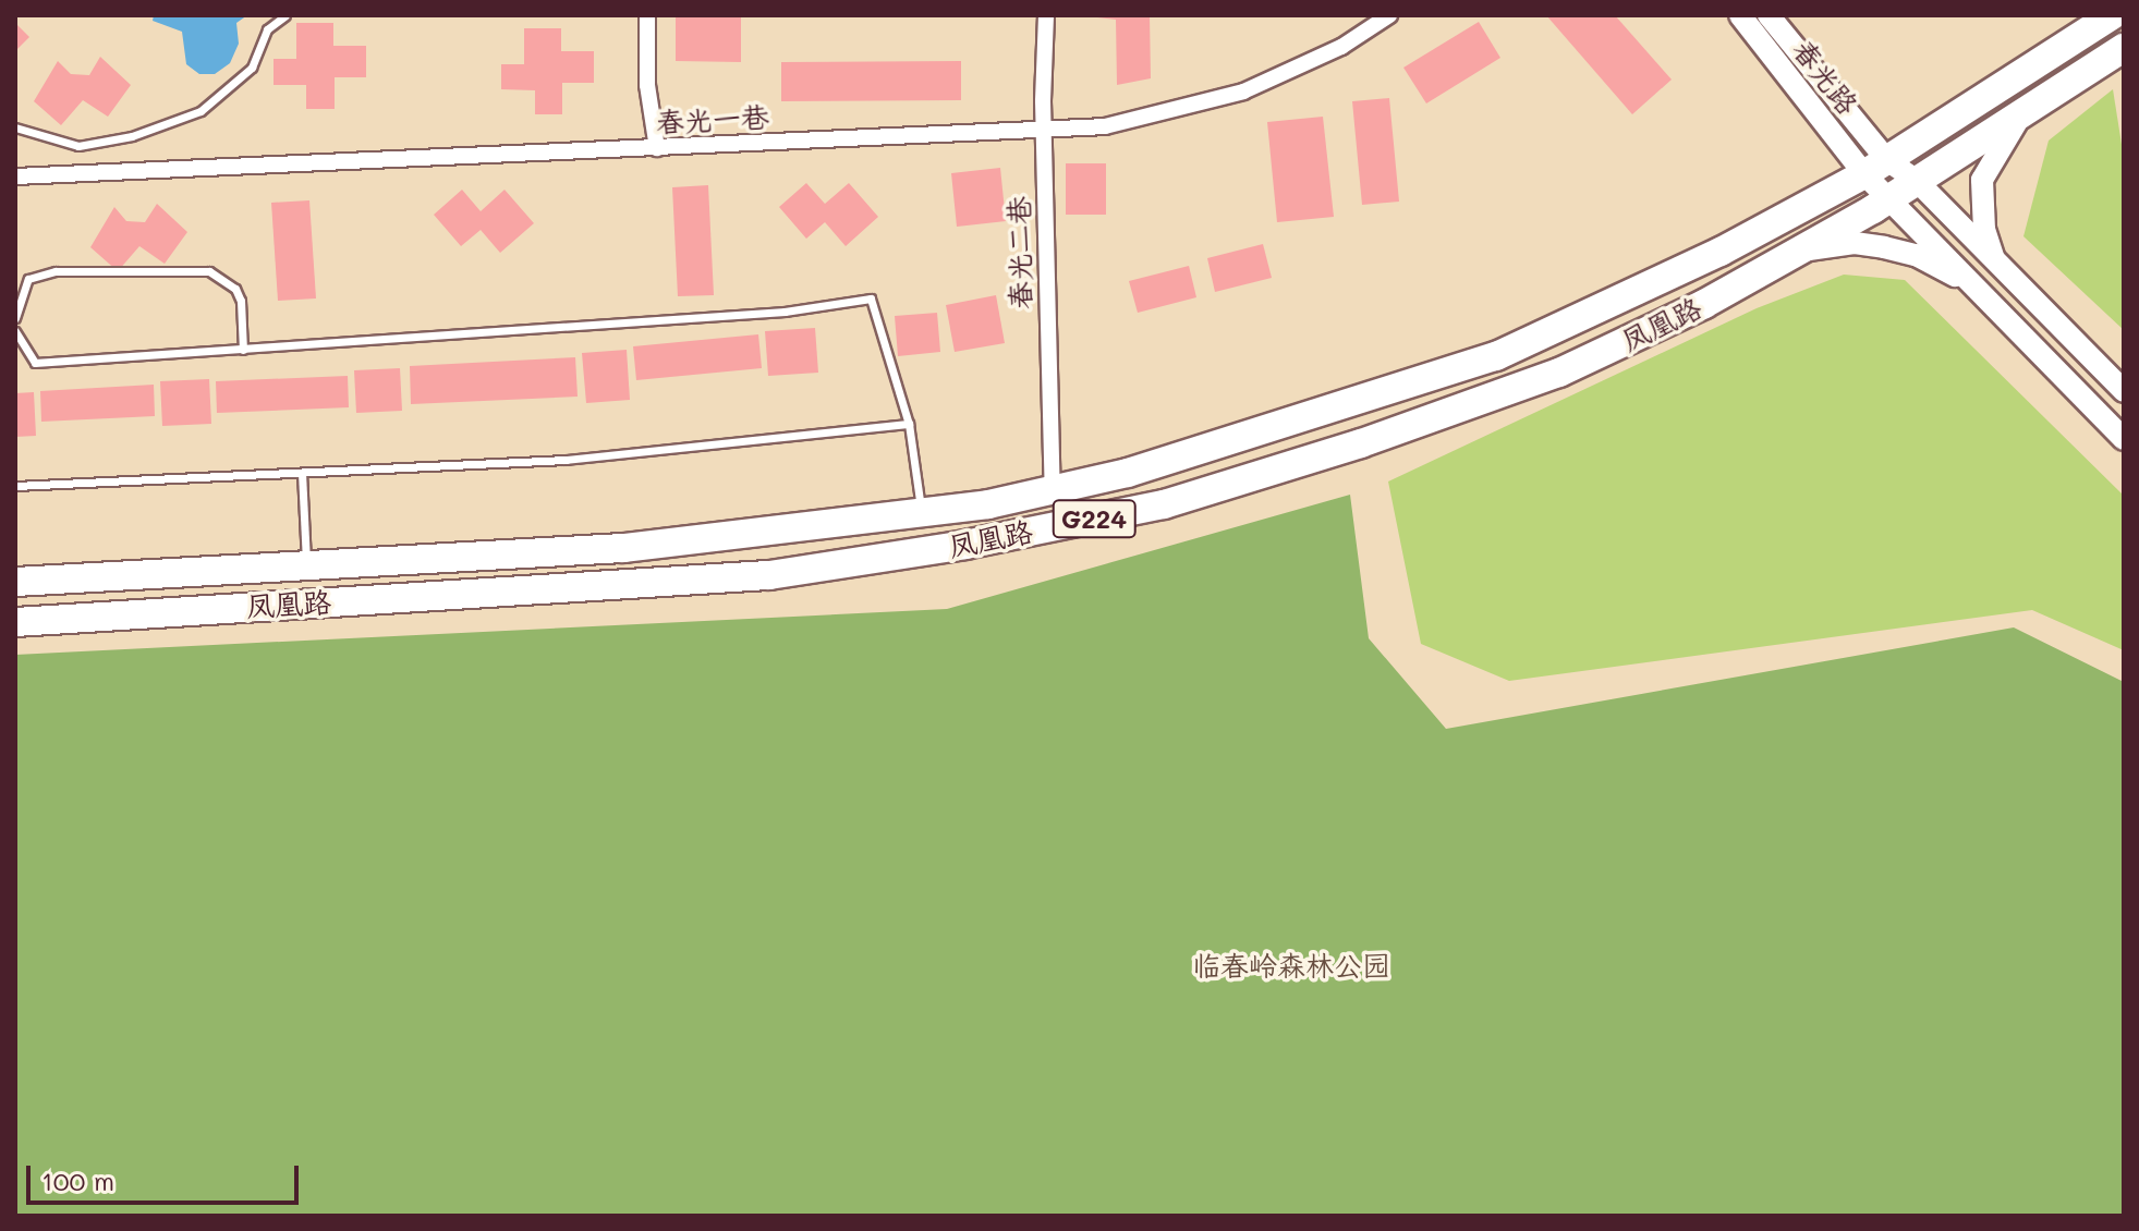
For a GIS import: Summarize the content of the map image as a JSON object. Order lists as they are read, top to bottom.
{
  "streets": {
    "highway": ["凤凰路", "G224"],
    "main road": ["春光路"],
    "street": ["春光一巷", "春光二巷"]
  },
  "crossings": [
    ["春光路", "凤凰路"],
    ["春光一巷", "春光二巷"],
    ["春光二巷", "凤凰路"]
  ],
  "parks": ["临春岭森林公园"],
  "scale_bar": "100 m"
}
